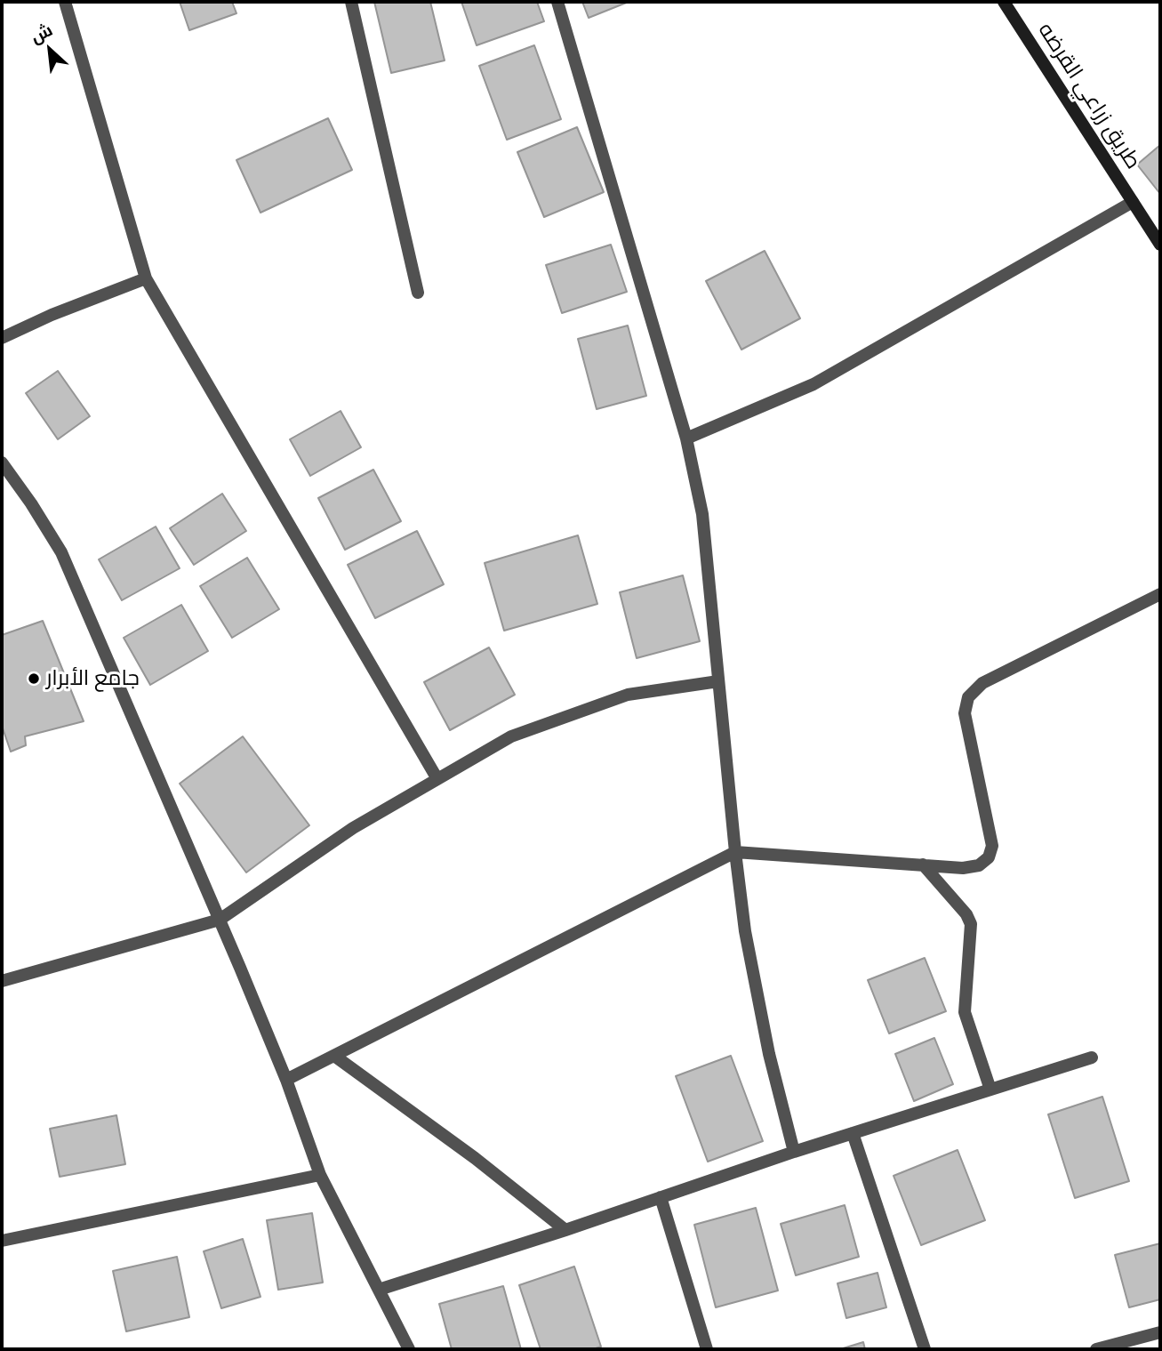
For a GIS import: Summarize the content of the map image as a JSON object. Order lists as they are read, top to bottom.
{
  "streets": {
    "main road": ["طريق زراعي القرضه"]
  },
  "places": ["جامع الأبرار"],
  "north": "top left"
}
